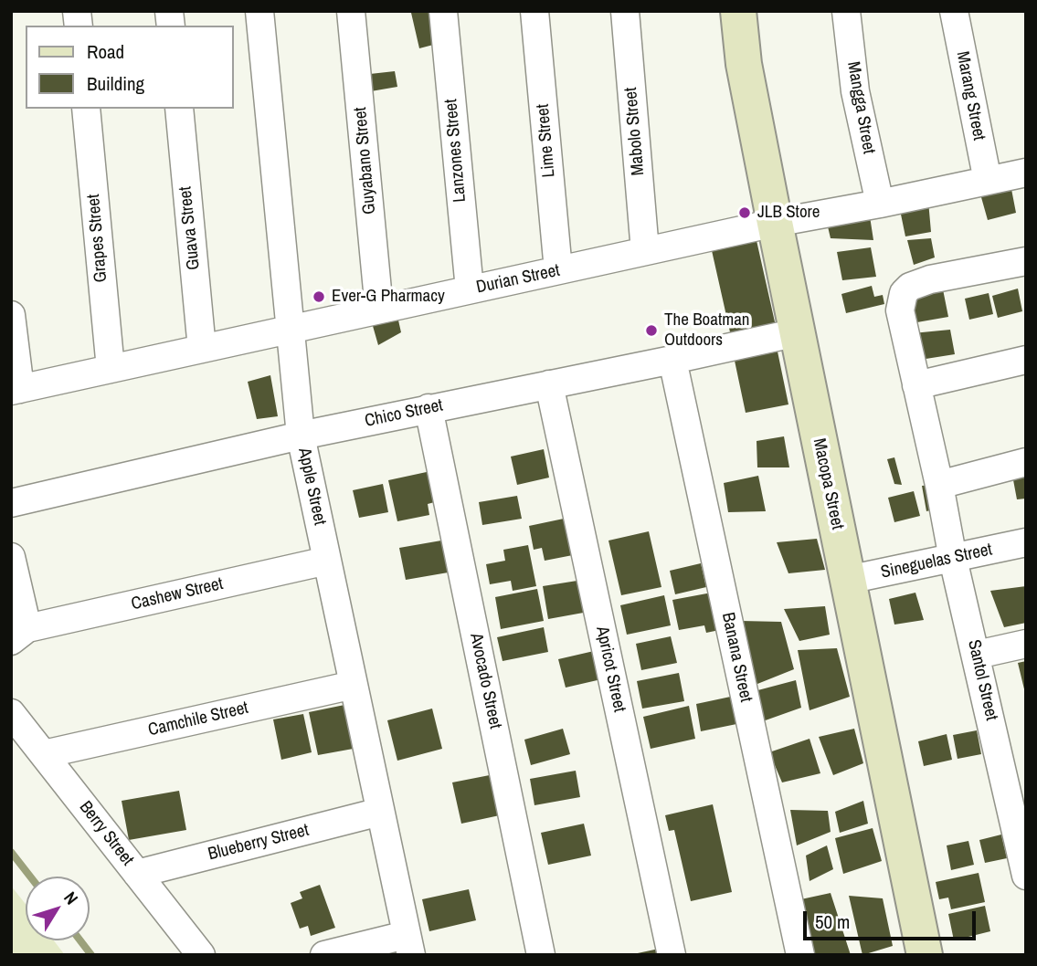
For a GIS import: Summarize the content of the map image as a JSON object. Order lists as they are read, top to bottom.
{
  "streets": {
    "street": [
      "Marang Street",
      "Mangga Street",
      "Mabolo Street",
      "Lime Street",
      "Lanzones Street",
      "Guyabano Street",
      "Guava Street",
      "Grapes Street",
      "Durian Street",
      "Chico Street",
      "Macopa Street",
      "Apple Street",
      "Sineguelas Street",
      "Cashew Street",
      "Banana Street",
      "Apricot Street",
      "Santol Street",
      "Avocado Street",
      "Camchile Street",
      "Berry Street",
      "Blueberry Street"
    ]
  },
  "crossings": [
    ["Marang Street", "Durian Street"],
    ["Mangga Street", "Durian Street"],
    ["Mabolo Street", "Durian Street"],
    ["Lime Street", "Durian Street"],
    ["Lanzones Street", "Durian Street"],
    ["Guyabano Street", "Durian Street"],
    ["Guava Street", "Durian Street"],
    ["Grapes Street", "Durian Street"],
    ["Durian Street", "Macopa Street"],
    ["Durian Street", "Apple Street"],
    ["Chico Street", "Macopa Street"],
    ["Chico Street", "Apple Street"],
    ["Chico Street", "Banana Street"],
    ["Chico Street", "Apricot Street"],
    ["Chico Street", "Avocado Street"],
    ["Macopa Street", "Sineguelas Street"],
    ["Apple Street", "Cashew Street"],
    ["Apple Street", "Camchile Street"],
    ["Apple Street", "Blueberry Street"],
    ["Sineguelas Street", "Santol Street"],
    ["Camchile Street", "Berry Street"],
    ["Berry Street", "Blueberry Street"]
  ],
  "places": ["JLB Store", "Ever-G Pharmacy", "The Boatman Outdoors"],
  "legend": ["Road", "Building"],
  "scale_bar": "50 m",
  "north": "top right"
}
